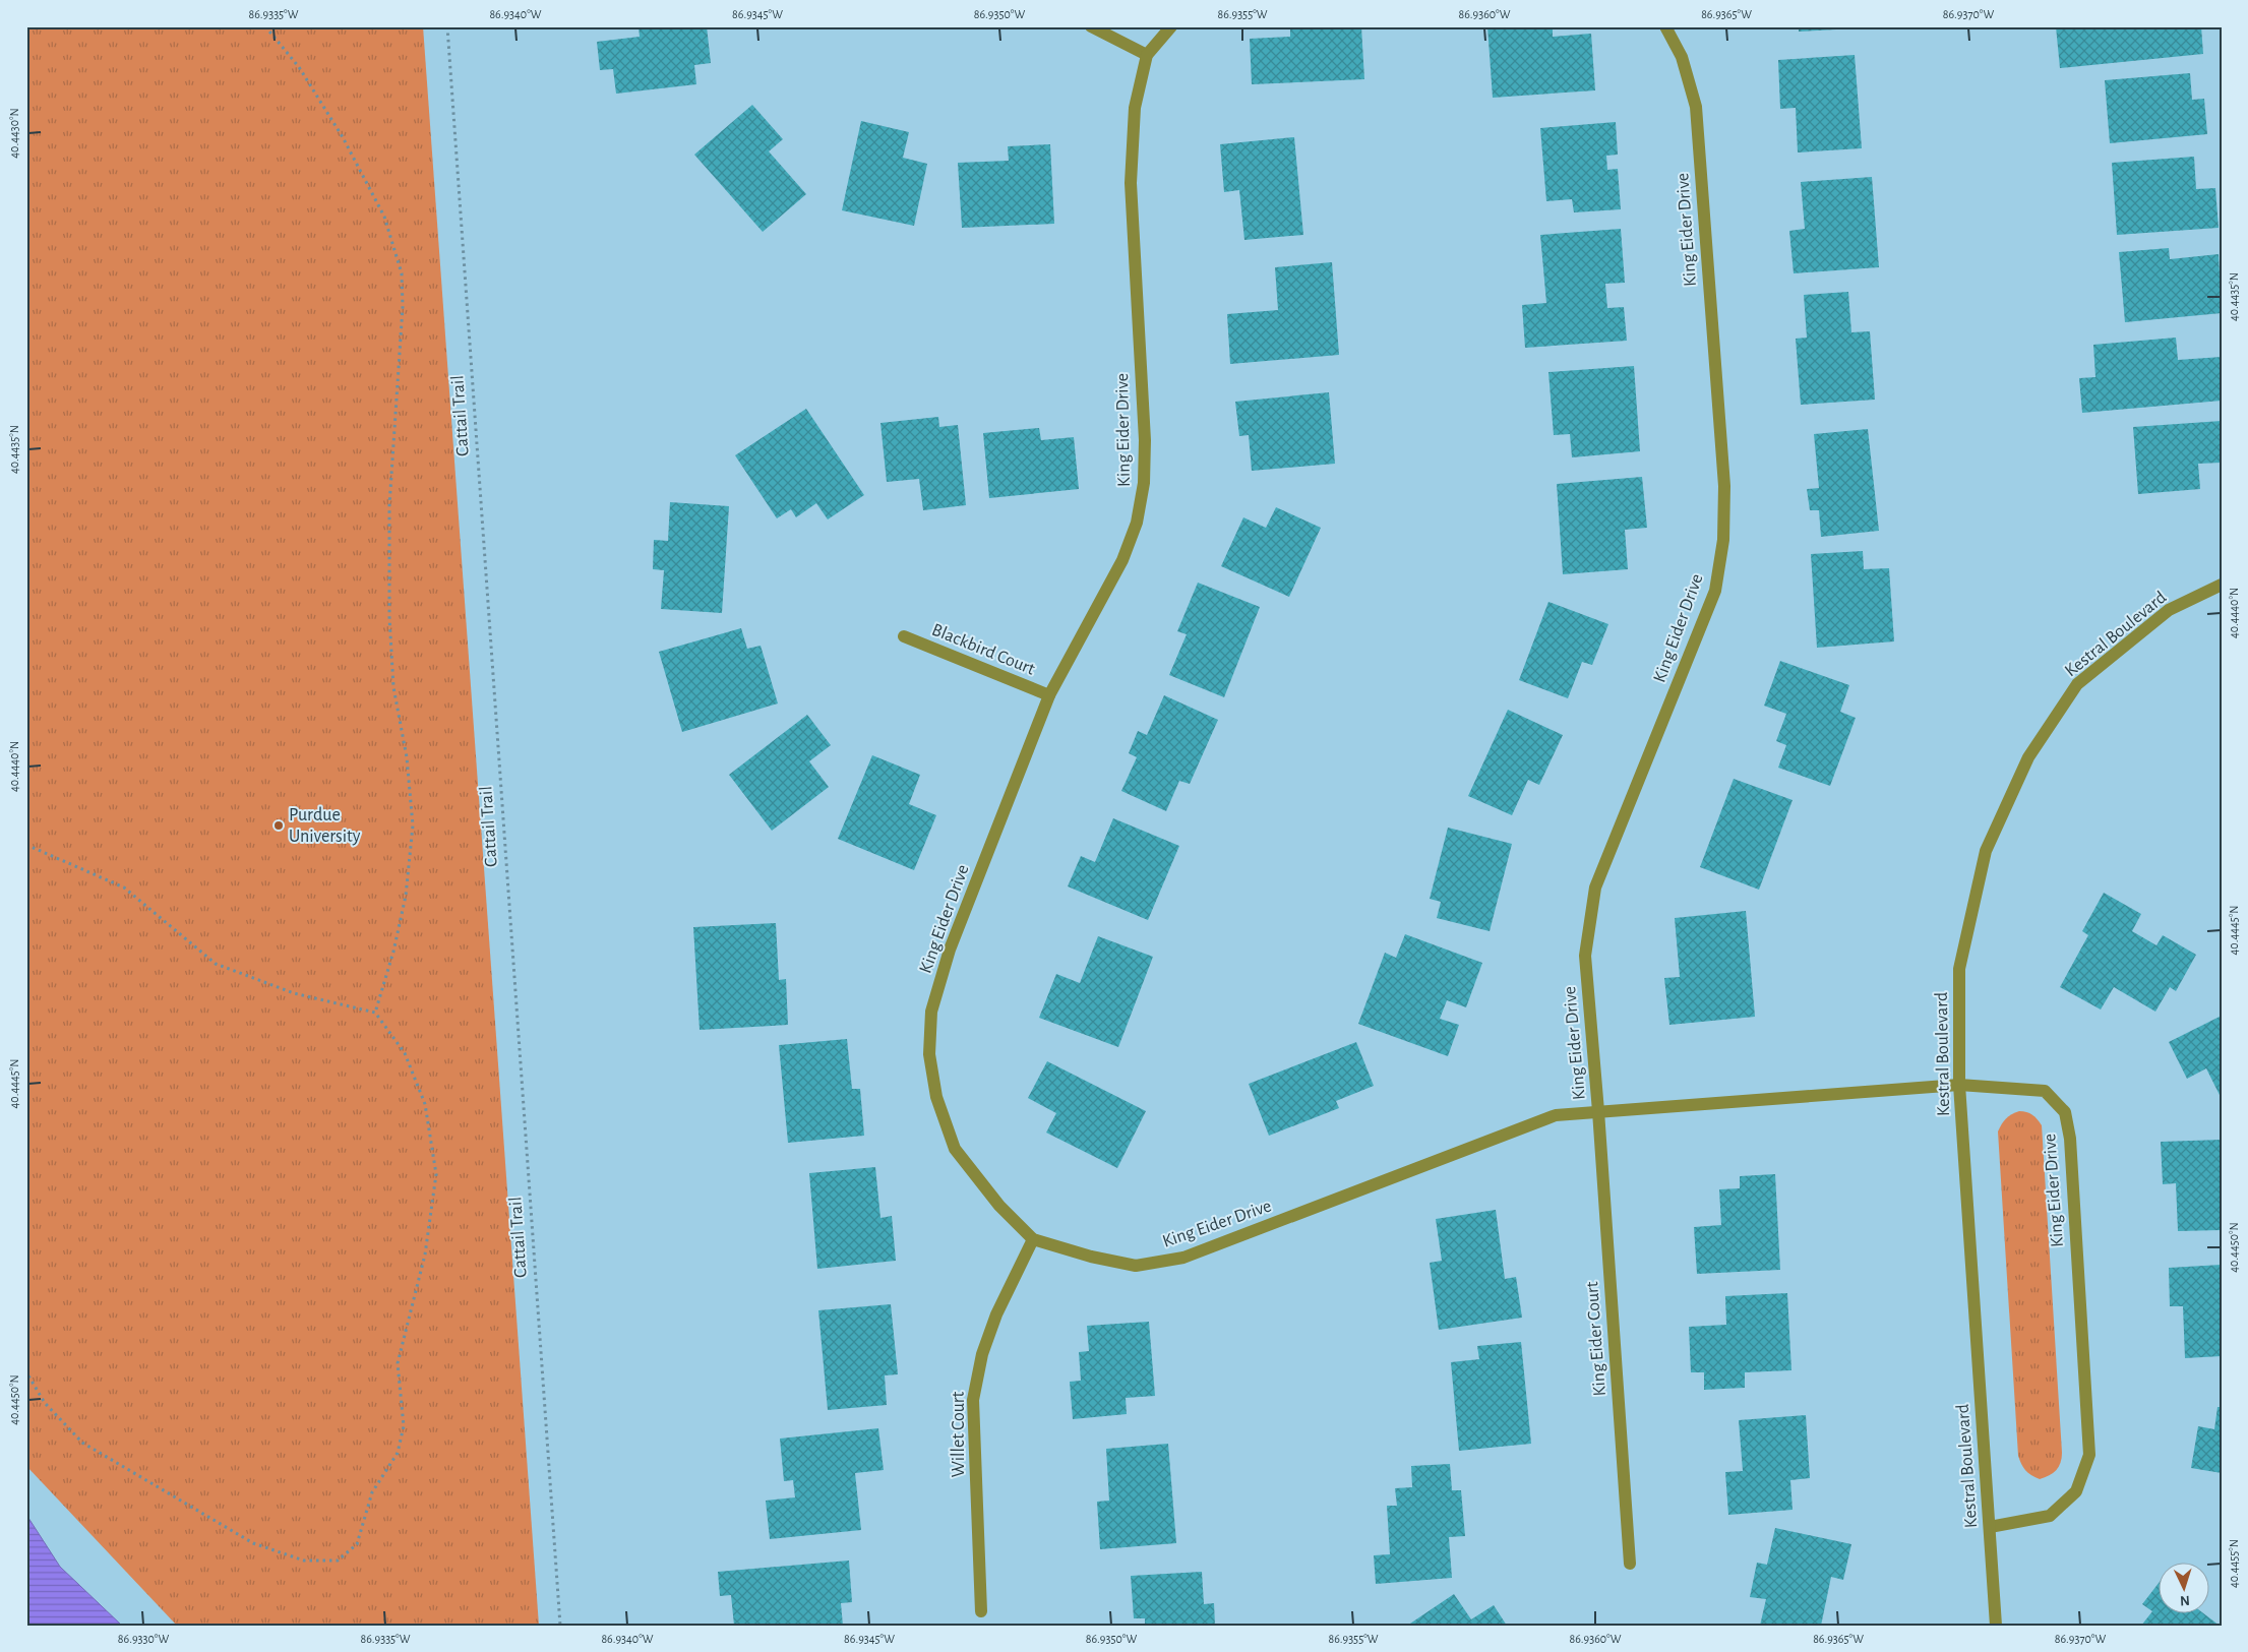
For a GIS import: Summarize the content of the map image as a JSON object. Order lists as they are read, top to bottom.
{
  "streets": {
    "street": [
      "King Eider Drive",
      "Kestral Boulevard",
      "Blackbird Court",
      "King Eider Court",
      "Willet Court"
    ],
    "path": ["Cattail Trail"]
  },
  "crossings": [
    ["King Eider Drive", "Kestral Boulevard"],
    ["King Eider Drive", "Blackbird Court"],
    ["King Eider Drive", "King Eider Court"],
    ["King Eider Drive", "Willet Court"]
  ],
  "places": ["Purdue University"],
  "north": "bottom",
  "coordinates": [
    "86.9335°W",
    "86.9340°W",
    "86.9345°W",
    "86.9350°W",
    "86.9355°W",
    "86.9360°W",
    "86.9365°W",
    "86.9370°W",
    "40.4430°N",
    "40.4435°N",
    "40.4440°N",
    "40.4445°N",
    "40.4450°N",
    "40.4455°N",
    "86.9330°W"
  ]
}
